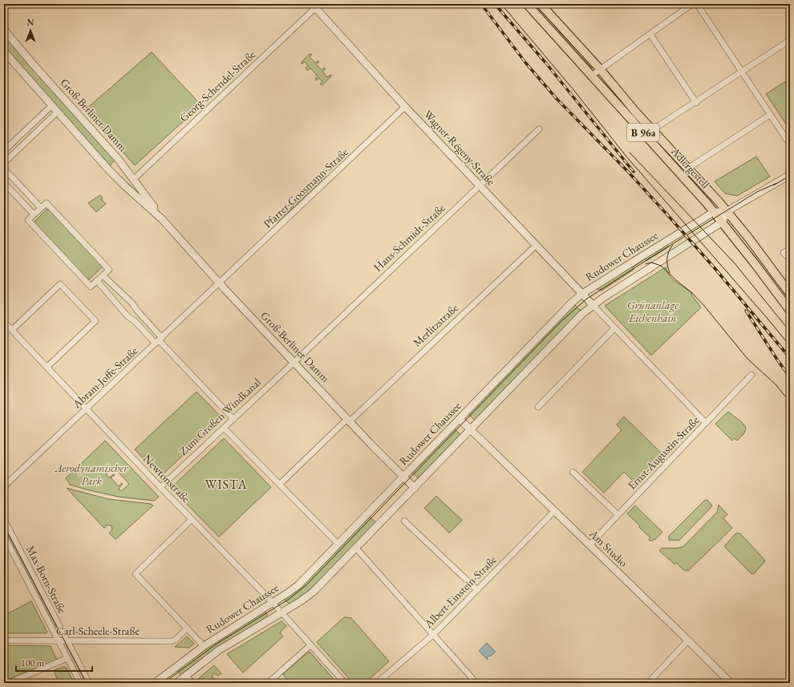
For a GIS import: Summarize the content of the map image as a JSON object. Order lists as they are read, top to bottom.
{
  "streets": {
    "main road": [
      "Groß-Berliner Damm",
      "B 96a",
      "Wagner-Régeny-Straße",
      "Adlergestell",
      "Rudower Chaussee",
      "Am Studio"
    ],
    "street": [
      "Georg-Schendel-Straße",
      "Pfarrer-Goosmann-Straße",
      "Hans-Schmidt-Straße",
      "Merlitzstraße",
      "Abram-Joffe-Straße",
      "Zum Großen Windkanal",
      "Ernst-Augustin-Straße",
      "Newtonstraße",
      "Max-Born-Straße",
      "Albert-Einstein-Straße",
      "Carl-Scheele-Straße"
    ]
  },
  "crossings": [
    ["Georg-Schendel-Straße", "Groß-Berliner Damm"],
    ["Georg-Schendel-Straße", "Wagner-Régeny-Straße"],
    ["Groß-Berliner Damm", "Pfarrer-Goosmann-Straße"],
    ["Groß-Berliner Damm", "Hans-Schmidt-Straße"],
    ["Groß-Berliner Damm", "Rudower Chaussee"],
    ["Groß-Berliner Damm", "Merlitzstraße"],
    ["Groß-Berliner Damm", "Abram-Joffe-Straße"],
    ["Groß-Berliner Damm", "Zum Großen Windkanal"],
    ["Wagner-Régeny-Straße", "Pfarrer-Goosmann-Straße"],
    ["Wagner-Régeny-Straße", "Hans-Schmidt-Straße"],
    ["Wagner-Régeny-Straße", "Rudower Chaussee"],
    ["Wagner-Régeny-Straße", "Merlitzstraße"],
    ["Adlergestell", "Rudower Chaussee"],
    ["Pfarrer-Goosmann-Straße", "Abram-Joffe-Straße"],
    ["Hans-Schmidt-Straße", "Zum Großen Windkanal"],
    ["Rudower Chaussee", "Newtonstraße"],
    ["Rudower Chaussee", "Am Studio"],
    ["Abram-Joffe-Straße", "Newtonstraße"],
    ["Zum Großen Windkanal", "Newtonstraße"],
    ["Ernst-Augustin-Straße", "Am Studio"],
    ["Am Studio", "Albert-Einstein-Straße"],
    ["Max-Born-Straße", "Carl-Scheele-Straße"]
  ],
  "districts": ["WISTA"],
  "parks": ["Grünanlage Eichenhain", "Aerodynamischer Park"],
  "scale_bar": "100 m",
  "north": "top"
}
